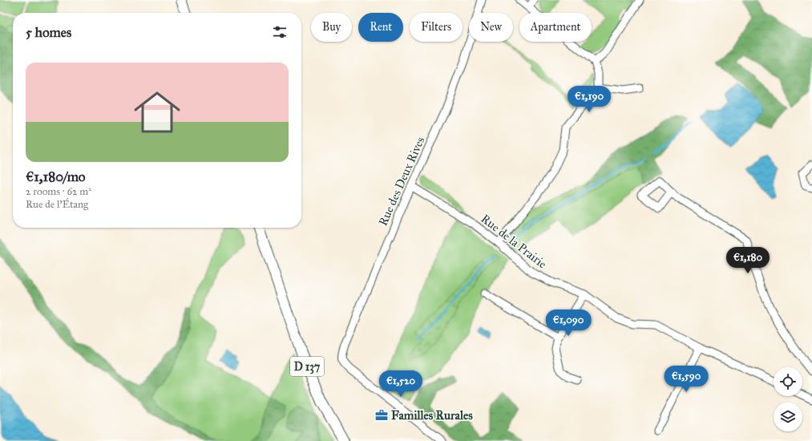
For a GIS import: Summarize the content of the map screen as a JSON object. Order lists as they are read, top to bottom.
{
  "streets": {
    "main road": ["D 137"],
    "street": ["Rue des Deux Rives", "Rue de la Prairie"]
  },
  "crossings": [
    ["Rue des Deux Rives", "Rue de la Prairie"]
  ],
  "places": {
    "office": ["Familles Rurales"]
  },
  "page": {
    "chip": [
      "Buy",
      "Rent",
      "Filters",
      "New",
      "Apartment"
    ],
    "heading": "5 homes",
    "list": [
      {
        "name": "€1,180/mo",
        "note": "2 rooms · 62 m² · Rue de l'Étang"
      }
    ],
    "price": [
      "€1,190",
      "€1,180",
      "€1,090",
      "€1,590",
      "€1,520"
    ]
  }
}
